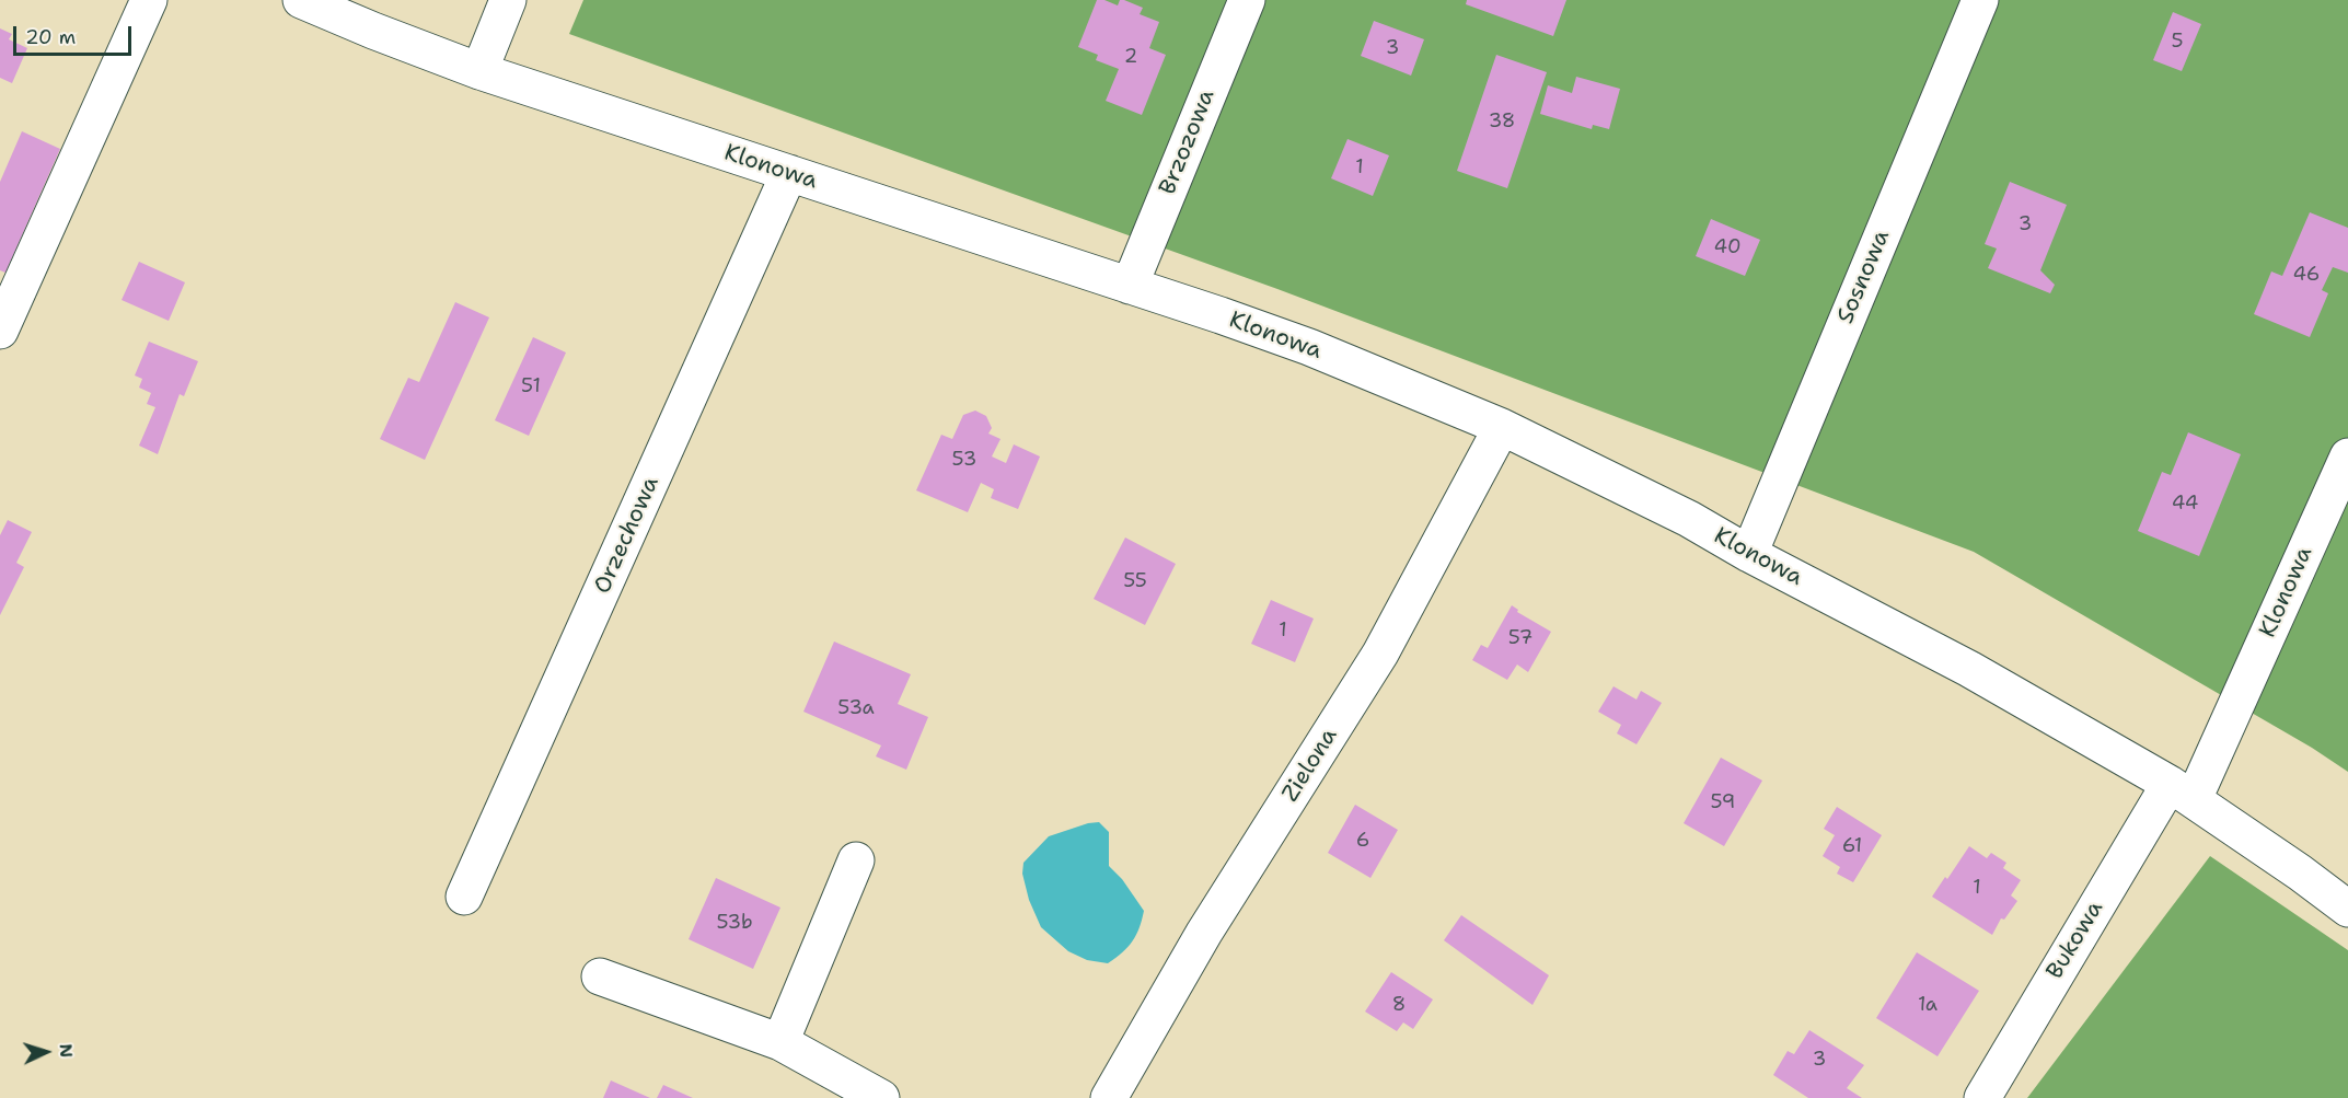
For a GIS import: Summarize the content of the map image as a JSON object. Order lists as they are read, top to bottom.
{
  "streets": {
    "street": [
      "Brzozowa",
      "Klonowa",
      "Sosnowa",
      "Orzechowa",
      "Zielona",
      "Bukowa"
    ]
  },
  "crossings": [
    ["Brzozowa", "Klonowa"],
    ["Klonowa", "Sosnowa"],
    ["Klonowa", "Orzechowa"],
    ["Klonowa", "Zielona"],
    ["Klonowa", "Bukowa"]
  ],
  "house_numbers": [
    "5",
    "3",
    "2",
    "38",
    "1",
    "3",
    "40",
    "46",
    "51",
    "53",
    "44",
    "55",
    "1",
    "57",
    "53a",
    "59",
    "6",
    "61",
    "1",
    "53b",
    "8",
    "1a",
    "3"
  ],
  "scale_bar": "20 m",
  "north": "right"
}
